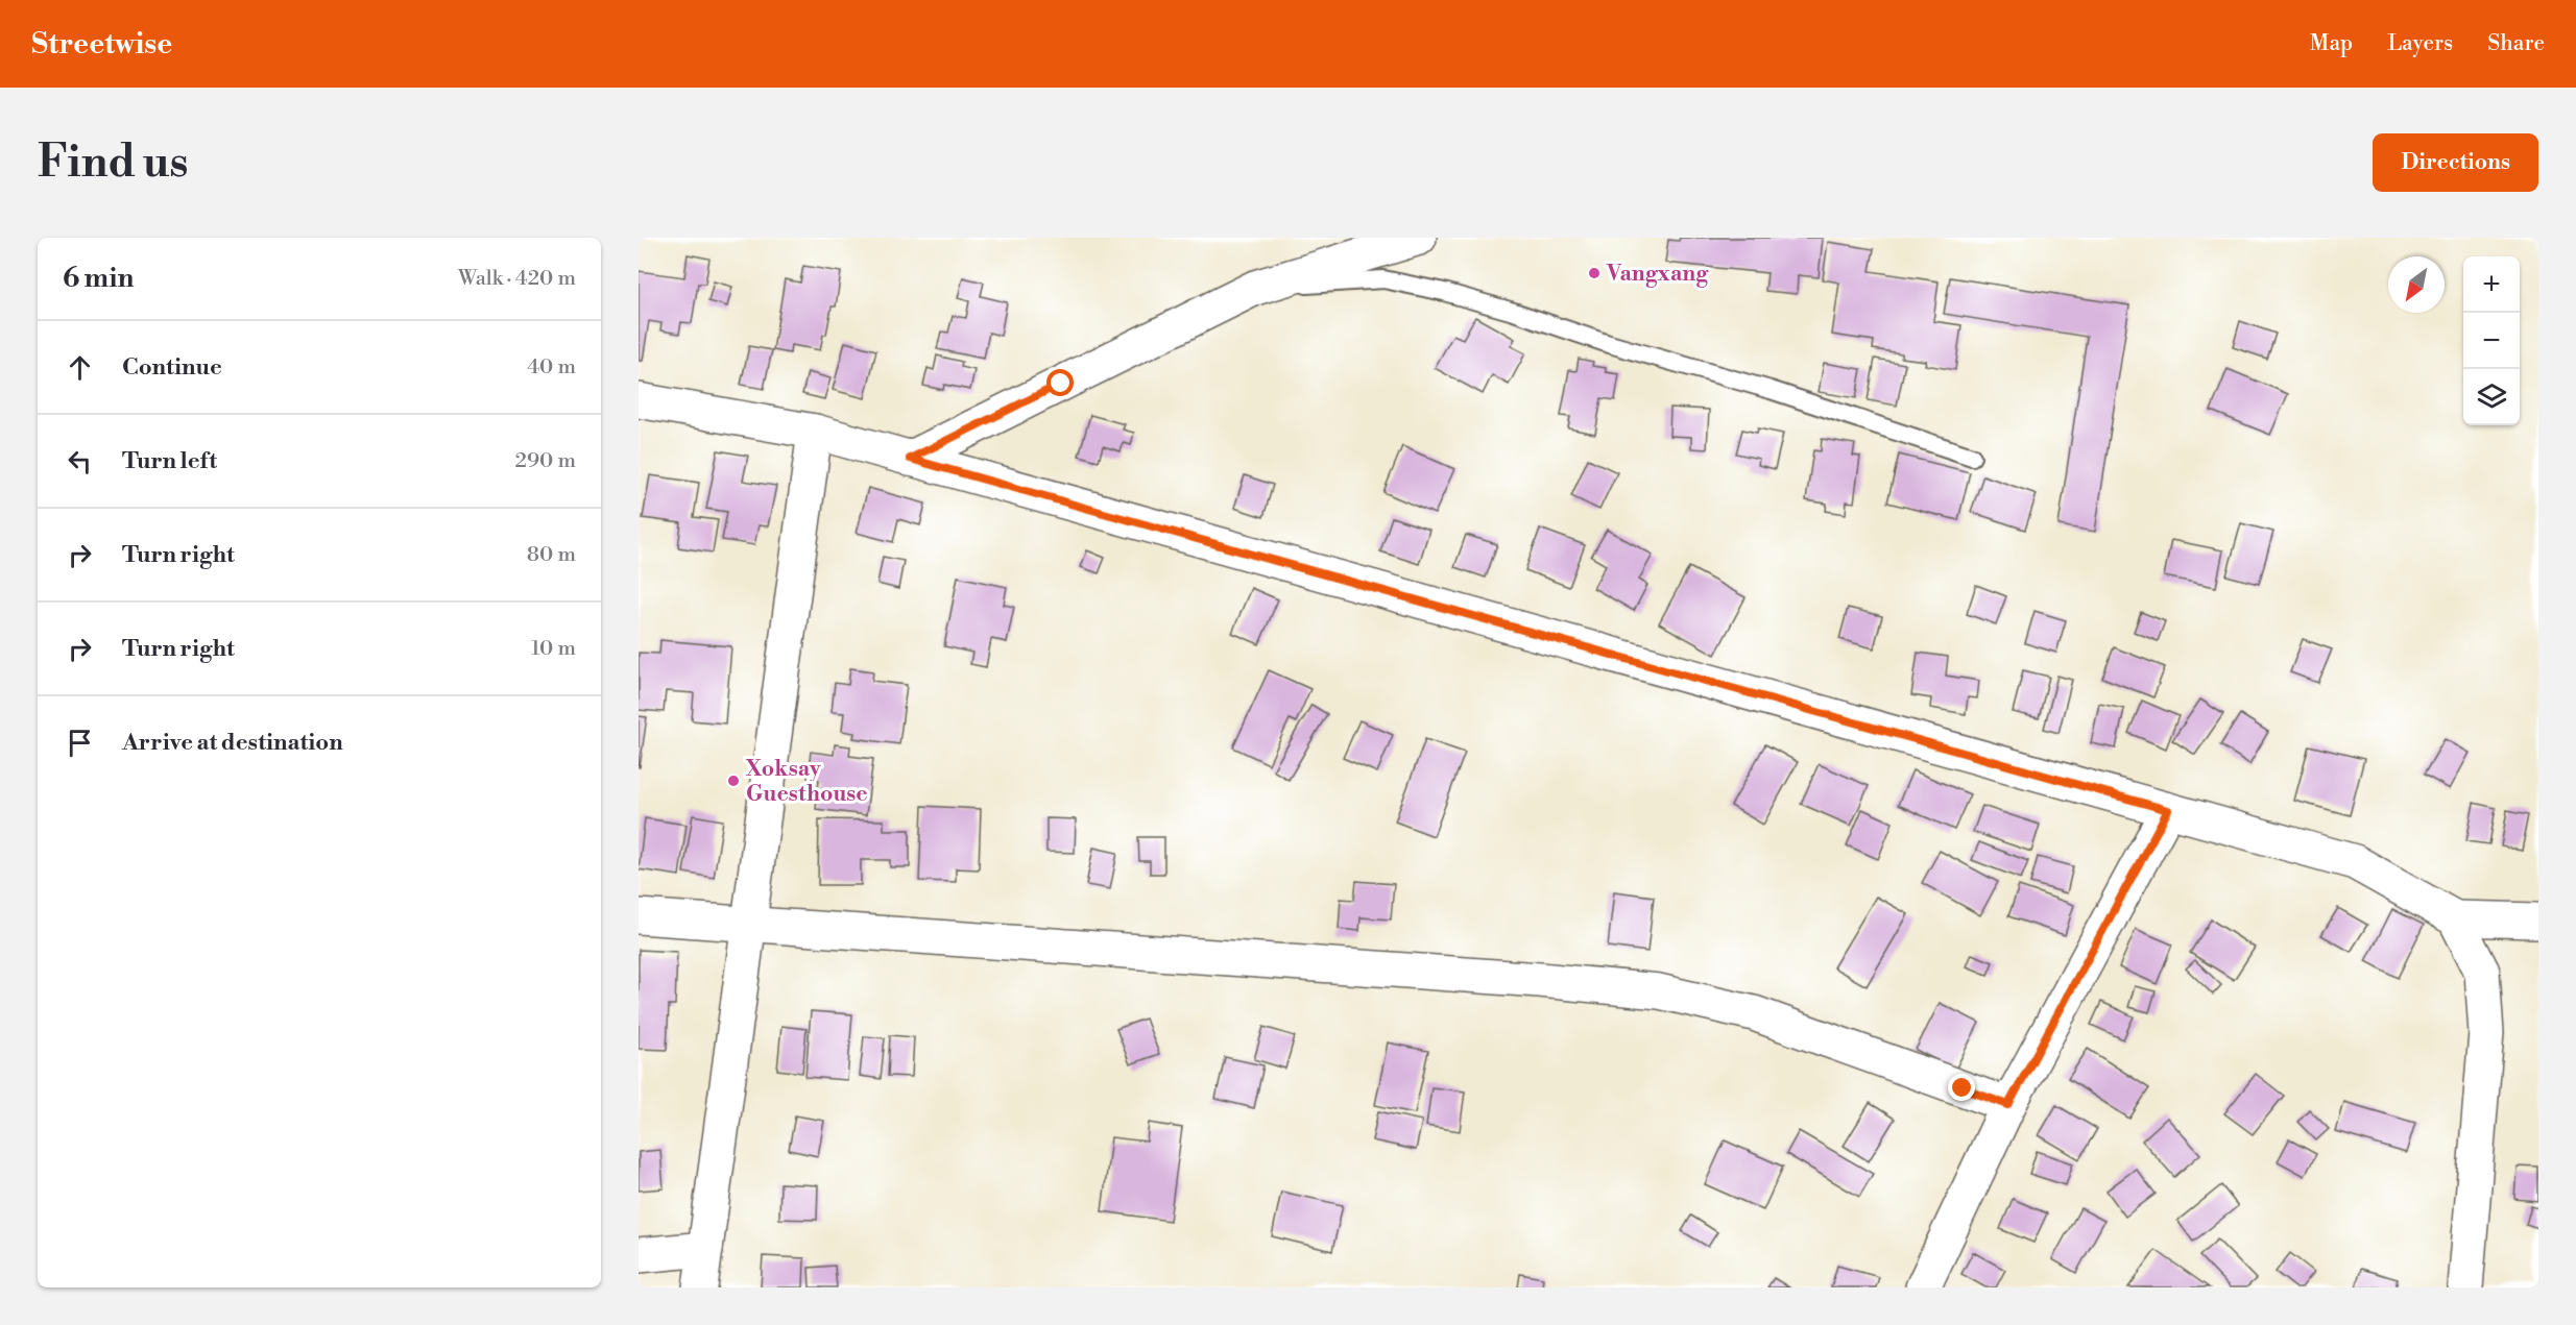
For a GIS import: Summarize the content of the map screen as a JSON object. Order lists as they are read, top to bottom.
{
  "places": ["Vangxang", "Xoksay Guesthouse"],
  "north": "bottom left",
  "page": {
    "header": "Streetwise",
    "nav": ["Map", "Layers", "Share"],
    "buttons": "Directions",
    "title": "Find us",
    "heading": ["6 min", "Walk · 420 m"],
    "map_buttons": ["+", "−"],
    "list": [
      ["Continue", "40 m"],
      ["Turn left", "290 m"],
      ["Turn right", "80 m"],
      ["Turn right", "10 m"],
      "Arrive at destination"
    ]
  }
}
